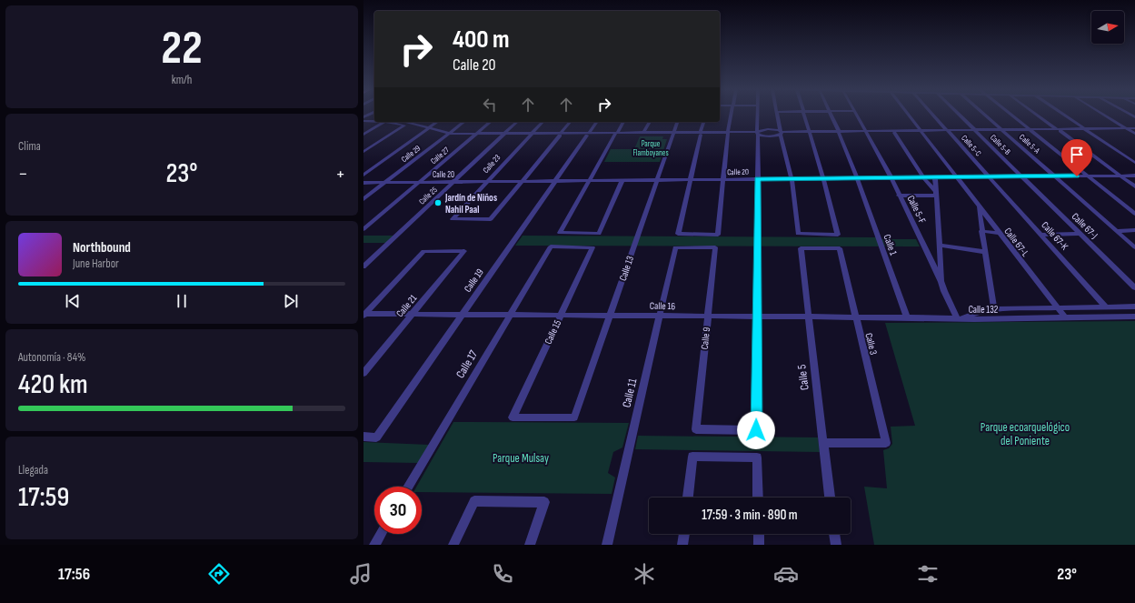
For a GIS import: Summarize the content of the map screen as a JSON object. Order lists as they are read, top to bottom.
{
  "streets": {
    "street": [
      "Calle 5-A",
      "Calle 5-B",
      "Calle 5-C",
      "Calle 29",
      "Calle 27",
      "Calle 23",
      "Calle 20",
      "Calle 25",
      "Calle 5-F",
      "Calle 67-J",
      "Calle 67-K",
      "Calle 67-L",
      "Calle 1",
      "Calle 13",
      "Calle 19",
      "Calle 21",
      "Calle 16",
      "Calle 132",
      "Calle 15",
      "Calle 9",
      "Calle 3",
      "Calle 17",
      "Calle 5",
      "Calle 11"
    ]
  },
  "crossings": [
    ["Calle 5-A", "Calle 20"],
    ["Calle 5-B", "Calle 20"],
    ["Calle 5-B", "Calle 67-J"],
    ["Calle 5-C", "Calle 20"],
    ["Calle 5-C", "Calle 67-K"],
    ["Calle 29", "Calle 20"],
    ["Calle 27", "Calle 20"],
    ["Calle 23", "Calle 20"],
    ["Calle 20", "Calle 25"],
    ["Calle 20", "Calle 5-F"],
    ["Calle 20", "Calle 67-J"],
    ["Calle 20", "Calle 67-K"],
    ["Calle 20", "Calle 67-L"],
    ["Calle 20", "Calle 1"],
    ["Calle 20", "Calle 13"],
    ["Calle 20", "Calle 19"],
    ["Calle 5-F", "Calle 16"],
    ["Calle 5-F", "Calle 132"],
    ["Calle 67-K", "Calle 132"],
    ["Calle 67-L", "Calle 132"],
    ["Calle 1", "Calle 16"],
    ["Calle 13", "Calle 16"],
    ["Calle 13", "Calle 15"],
    ["Calle 19", "Calle 16"],
    ["Calle 21", "Calle 16"],
    ["Calle 16", "Calle 132"],
    ["Calle 16", "Calle 15"],
    ["Calle 16", "Calle 9"],
    ["Calle 16", "Calle 3"],
    ["Calle 16", "Calle 17"],
    ["Calle 16", "Calle 5"],
    ["Calle 16", "Calle 11"],
    ["Calle 15", "Calle 17"],
    ["Calle 9", "Calle 11"],
    ["Calle 3", "Calle 5"]
  ],
  "parks": ["Parque Flamboyanes", "Parque ecoarquelógico del Poniente", "Parque Mulsay"],
  "places": ["Jardín de Niños Nahil Paal"],
  "north": "right",
  "page": {
    "tile": [
      ["22", "km/h"],
      "Clima",
      ["Autonomía · 84%", "420 km"],
      ["Llegada", "17:59"]
    ],
    "turn": ["400 m", "Calle 20"],
    "heat": ["−", "23°", "+"],
    "song": ["Northbound", "June Harbor"],
    "limit": "30",
    "trip": "17:59 · 3 min · 890 m",
    "tabs": ["17:56", "23°"]
  }
}
